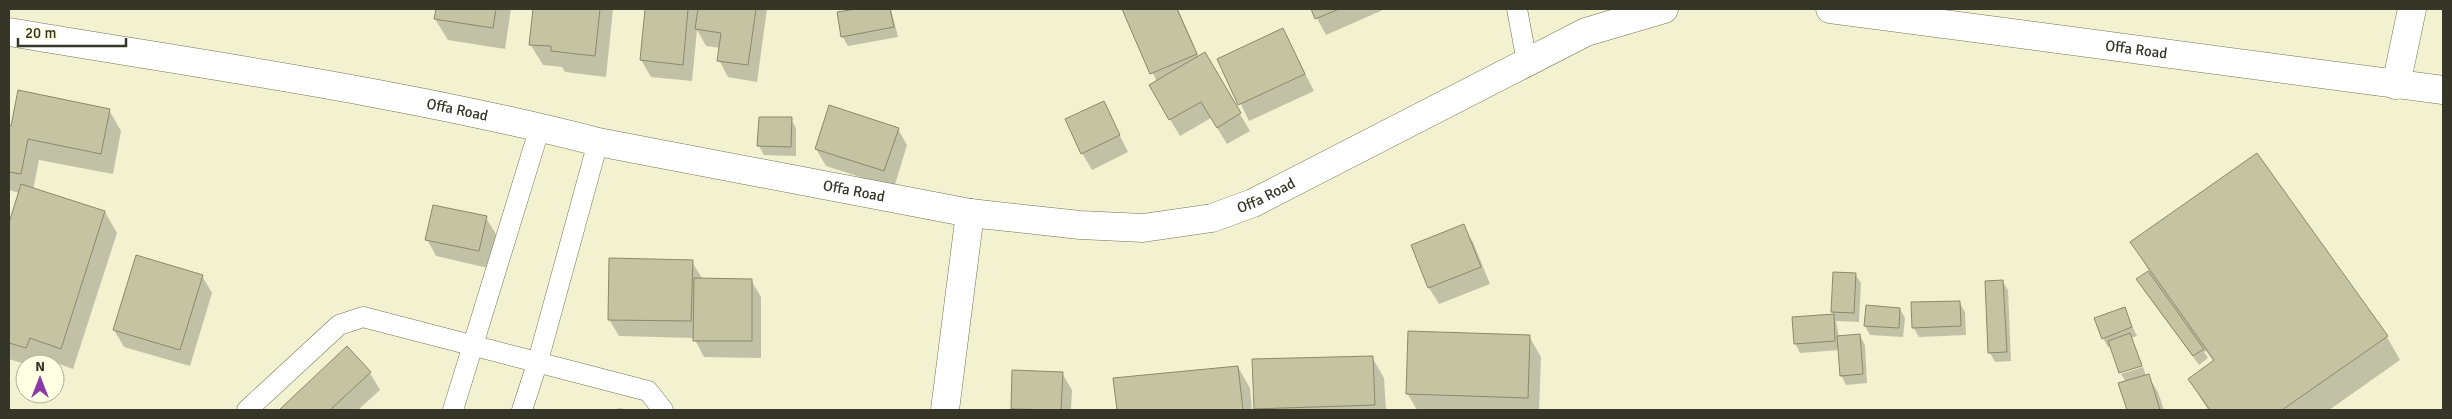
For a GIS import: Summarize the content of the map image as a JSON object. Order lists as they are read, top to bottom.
{
  "streets": {
    "street": ["Offa Road"]
  },
  "scale_bar": "20 m",
  "north": "top"
}
